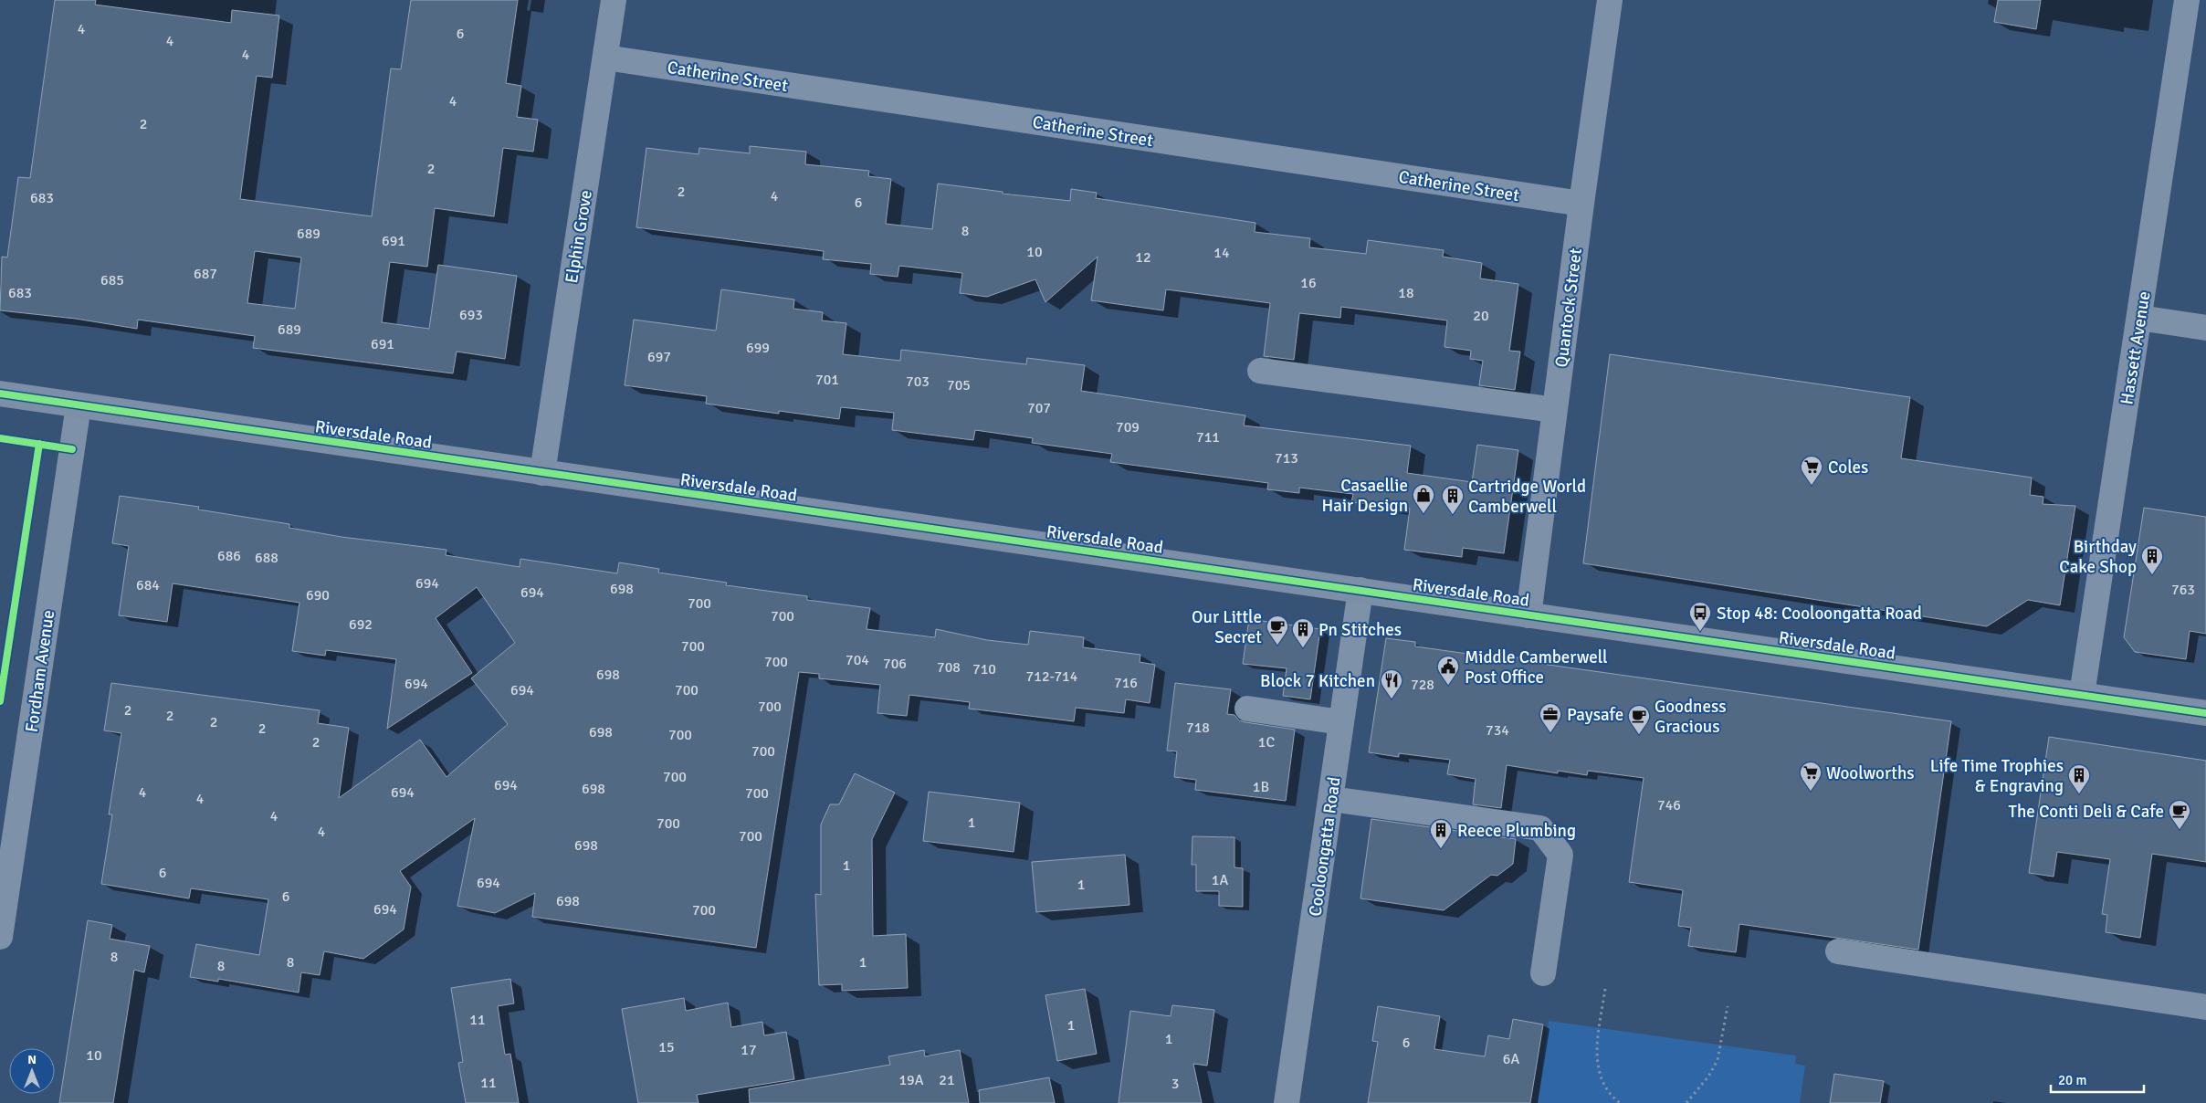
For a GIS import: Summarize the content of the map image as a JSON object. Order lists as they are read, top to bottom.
{
  "streets": {
    "main road": ["Riversdale Road"],
    "street": [
      "Catherine Street",
      "Elphin Grove",
      "Quantock Street",
      "Hassett Avenue",
      "Fordham Avenue",
      "Cooloongatta Road"
    ]
  },
  "crossings": [
    ["Catherine Street", "Elphin Grove"],
    ["Catherine Street", "Quantock Street"],
    ["Elphin Grove", "Riversdale Road"],
    ["Quantock Street", "Riversdale Road"],
    ["Hassett Avenue", "Riversdale Road"],
    ["Riversdale Road", "Fordham Avenue"],
    ["Riversdale Road", "Cooloongatta Road"]
  ],
  "places": {
    "supermarket": ["Coles", "Woolworths"],
    "shop": ["Casaellie Hair Design"],
    "building": [
      "Cartridge World Camberwell",
      "Birthday Cake Shop",
      "Pn Stitches",
      "Life Time Trophies & Engraving",
      "Reece Plumbing"
    ],
    "bus stop": ["Stop 48: Cooloongatta Road"],
    "cafe": ["Our Little Secret", "Goodness Gracious", "The Conti Deli & Cafe"],
    "public building": ["Middle Camberwell Post Office"],
    "restaurant": ["Block 7 Kitchen"],
    "office": ["Paysafe"]
  },
  "house_numbers": [
    "4",
    "6",
    "4",
    "4",
    "4",
    "2",
    "2",
    "2",
    "4",
    "683",
    "6",
    "8",
    "689",
    "691",
    "10",
    "14",
    "12",
    "687",
    "685",
    "16",
    "683",
    "18",
    "693",
    "20",
    "689",
    "691",
    "699",
    "697",
    "701",
    "703",
    "705",
    "707",
    "709",
    "711",
    "713",
    "686",
    "688",
    "694",
    "684",
    "698",
    "763",
    "694",
    "690",
    "700",
    "700",
    "692",
    "700",
    "704",
    "700",
    "706",
    "708",
    "710",
    "698",
    "712-714",
    "716",
    "694",
    "728",
    "694",
    "700",
    "700",
    "2",
    "2",
    "2",
    "718",
    "2",
    "734",
    "698",
    "700",
    "2",
    "1C",
    "700",
    "700",
    "694",
    "1B",
    "698",
    "4",
    "694",
    "700",
    "4",
    "746",
    "4",
    "1",
    "700",
    "4",
    "700",
    "698",
    "1",
    "6",
    "1A",
    "694",
    "1",
    "6",
    "698",
    "694",
    "700",
    "8",
    "8",
    "1",
    "8",
    "11",
    "1",
    "1",
    "6",
    "15",
    "17",
    "10",
    "6A",
    "19A",
    "21",
    "11",
    "3"
  ],
  "scale_bar": "20 m",
  "north": "top"
}
